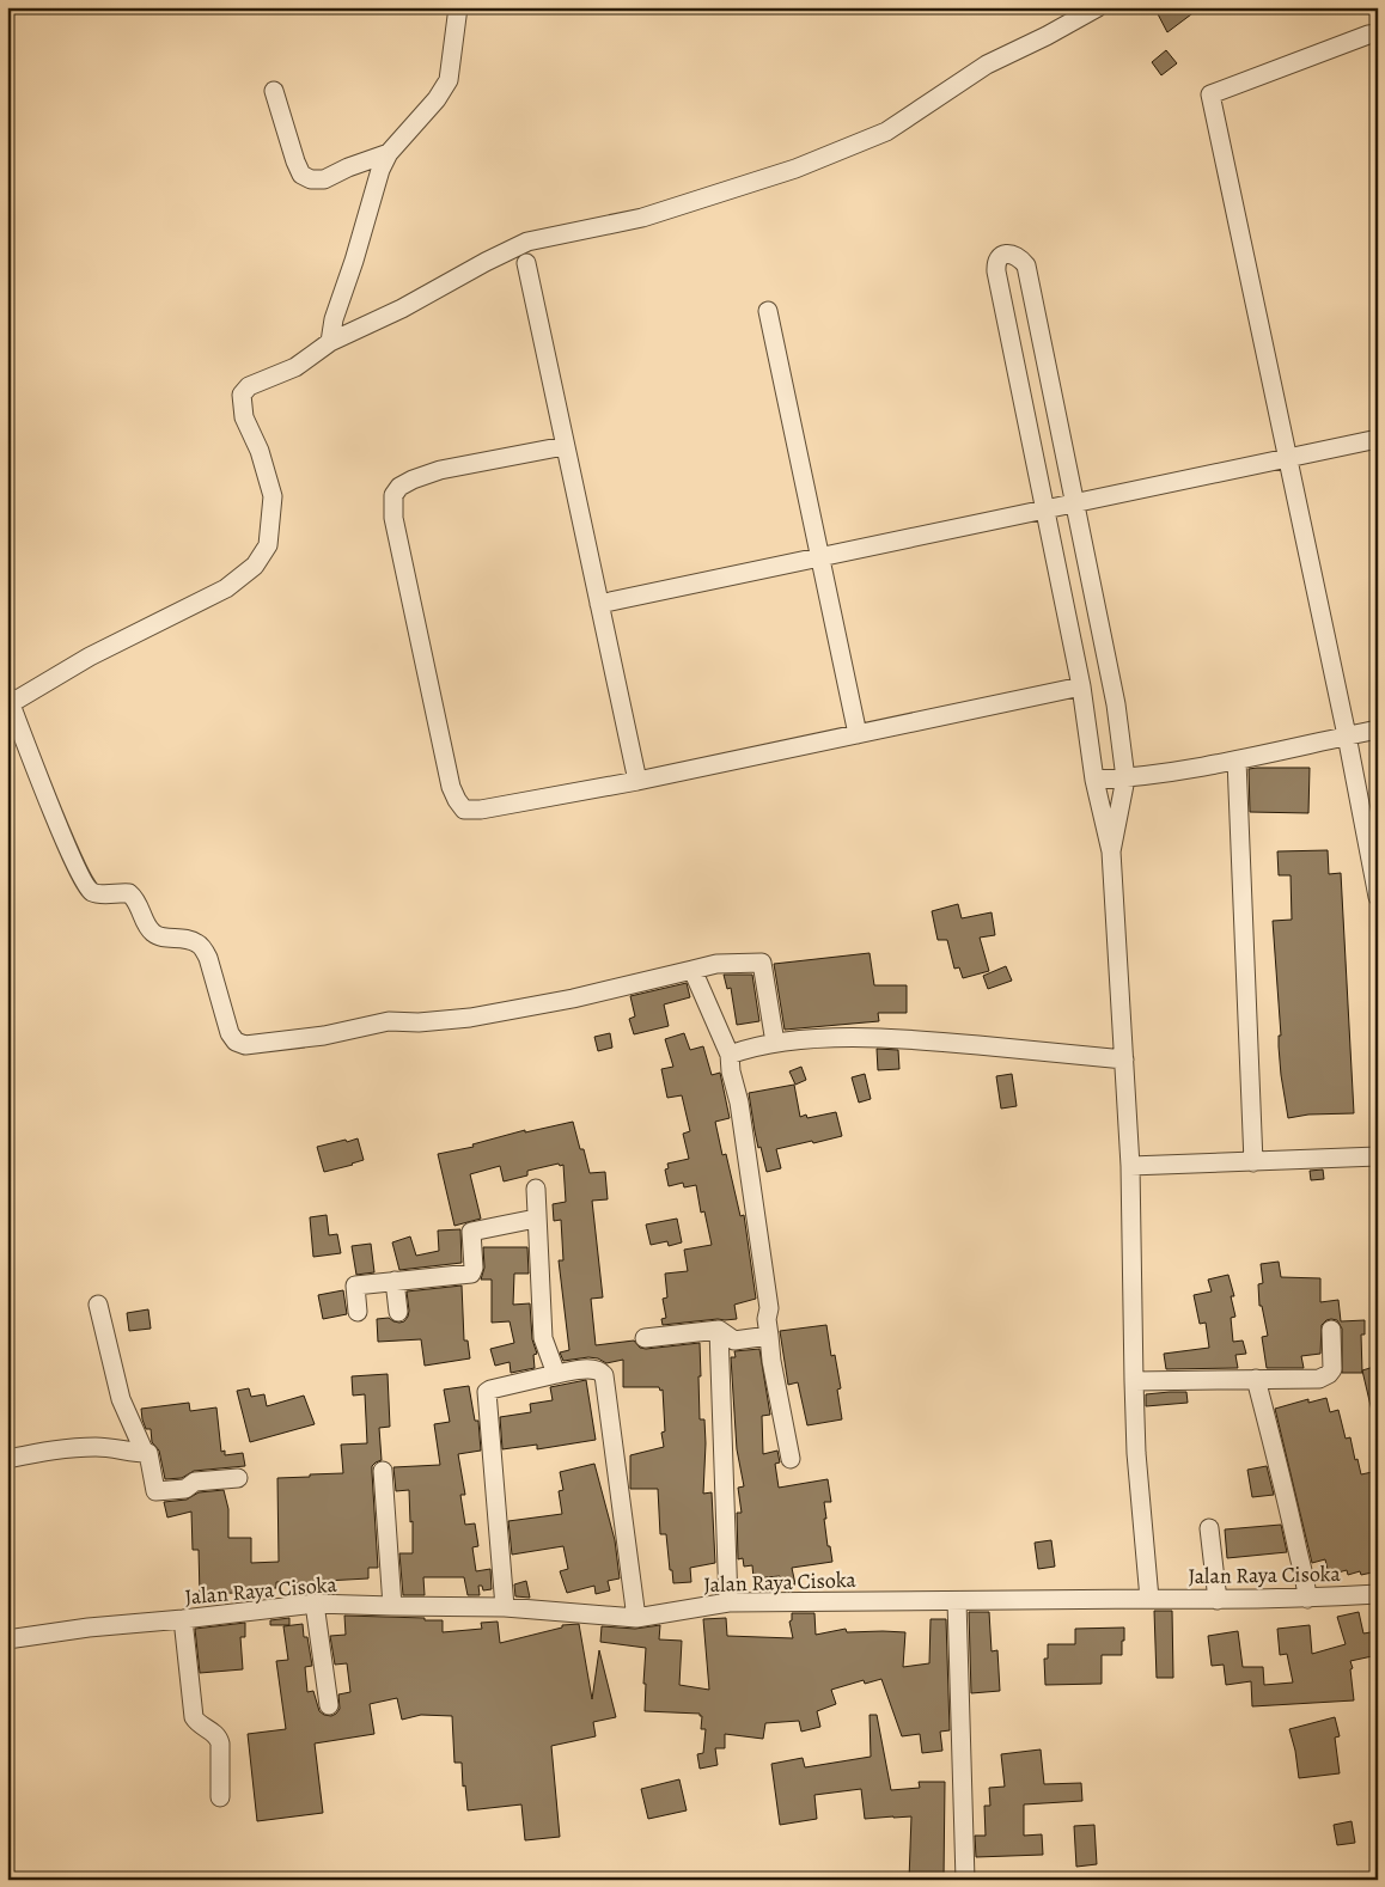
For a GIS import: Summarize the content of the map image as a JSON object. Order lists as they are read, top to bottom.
{
  "streets": {
    "street": ["Jalan Raya Cisoka"]
  }
}
